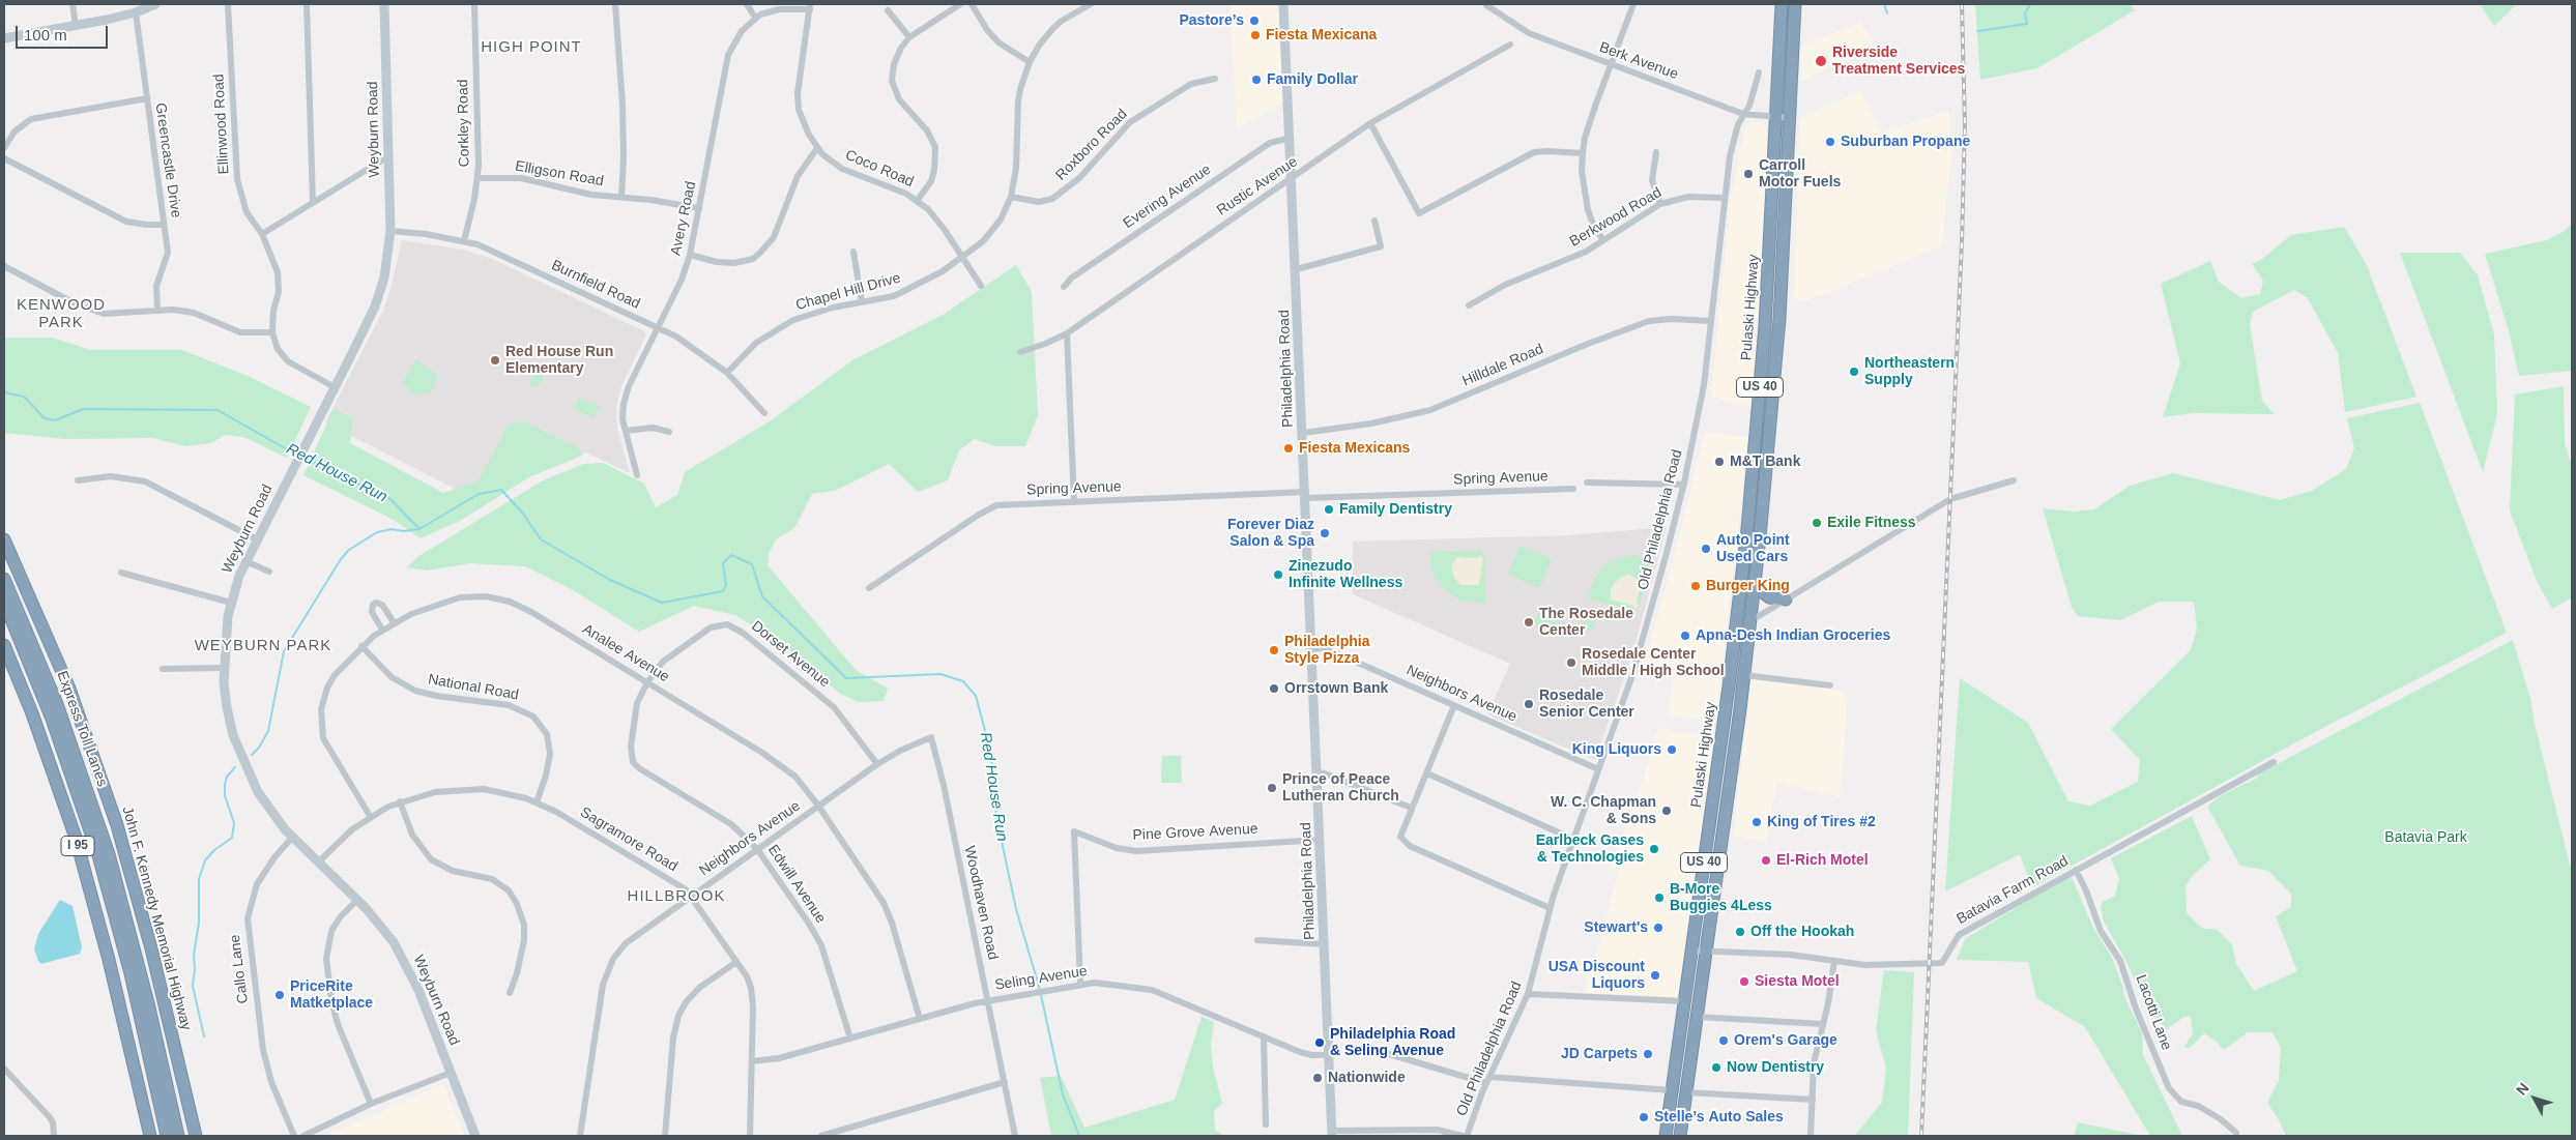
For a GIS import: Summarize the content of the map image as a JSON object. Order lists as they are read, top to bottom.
{
  "streets": {
    "highway": [
      "Pulaski Highway",
      "US 40",
      "Express Toll Lanes",
      "I 95",
      "John F. Kennedy Memorial Highway"
    ],
    "street": [
      "Berk Avenue",
      "Corkley Road",
      "Ellinwood Road",
      "Weyburn Road",
      "Roxboro Road",
      "Greencastle Drive",
      "Coco Road",
      "Elligson Road",
      "Rustic Avenue",
      "Evering Avenue",
      "Berkwood Road",
      "Avery Road",
      "Burnfield Road",
      "Chapel Hill Drive",
      "Hilldale Road",
      "Philadelphia Road",
      "Spring Avenue",
      "Old Philadelphia Road",
      "Analee Avenue",
      "Dorset Avenue",
      "National Road",
      "Neighbors Avenue",
      "Pine Grove Avenue",
      "Sagramore Road",
      "Edwill Avenue",
      "Batavia Farm Road",
      "Woodhaven Road",
      "Callo Lane",
      "Seling Avenue",
      "Lacotti Lane"
    ]
  },
  "crossings": [
    ["Berk Avenue", "Pulaski Highway"],
    ["Berk Avenue", "Old Philadelphia Road"],
    ["Corkley Road", "Elligson Road"],
    ["Corkley Road", "Burnfield Road"],
    ["Ellinwood Road", "Weyburn Road"],
    ["Weyburn Road", "Burnfield Road"],
    ["Weyburn Road", "Sagramore Road"],
    ["Weyburn Road", "Callo Lane"],
    ["Roxboro Road", "Chapel Hill Drive"],
    ["Coco Road", "Avery Road"],
    ["Coco Road", "Chapel Hill Drive"],
    ["Elligson Road", "Avery Road"],
    ["Rustic Avenue", "Philadelphia Road"],
    ["Evering Avenue", "Philadelphia Road"],
    ["Berkwood Road", "Old Philadelphia Road"],
    ["Avery Road", "Burnfield Road"],
    ["Burnfield Road", "Chapel Hill Drive"],
    ["Pulaski Highway", "Batavia Farm Road"],
    ["Hilldale Road", "Philadelphia Road"],
    ["Hilldale Road", "Old Philadelphia Road"],
    ["Philadelphia Road", "Spring Avenue"],
    ["Philadelphia Road", "Neighbors Avenue"],
    ["Philadelphia Road", "Pine Grove Avenue"],
    ["Philadelphia Road", "Seling Avenue"],
    ["Old Philadelphia Road", "Neighbors Avenue"],
    ["Analee Avenue", "Dorset Avenue"],
    ["Analee Avenue", "National Road"],
    ["Analee Avenue", "Neighbors Avenue"],
    ["Analee Avenue", "Sagramore Road"],
    ["Analee Avenue", "Edwill Avenue"],
    ["Analee Avenue", "Seling Avenue"],
    ["Dorset Avenue", "Neighbors Avenue"],
    ["Dorset Avenue", "Edwill Avenue"],
    ["National Road", "Sagramore Road"],
    ["Neighbors Avenue", "Sagramore Road"],
    ["Neighbors Avenue", "Edwill Avenue"],
    ["Neighbors Avenue", "Woodhaven Road"],
    ["Pine Grove Avenue", "Seling Avenue"],
    ["Sagramore Road", "Seling Avenue"],
    ["Edwill Avenue", "Seling Avenue"],
    ["Batavia Farm Road", "Lacotti Lane"],
    ["Woodhaven Road", "Seling Avenue"]
  ],
  "districts": [
    "HIGH POINT",
    "KENWOOD PARK",
    "WEYBURN PARK",
    "HILLBROOK"
  ],
  "water": ["Red House Run"],
  "parks": ["Batavia Park"],
  "places": [
    "Pastore’s",
    "Fiesta Mexicana",
    "Riverside Treatment Services",
    "Family Dollar",
    "Suburban Propane",
    "Carroll Motor Fuels",
    "Red House Run Elementary",
    "Northeastern Supply",
    "Fiesta Mexicans",
    "M&T Bank",
    "Family Dentistry",
    "Exile Fitness",
    "Forever Diaz Salon & Spa",
    "Auto Point Used Cars",
    "Zinezudo Infinite Wellness",
    "Burger King",
    "The Rosedale Center",
    "Apna-Desh Indian Groceries",
    "Philadelphia Style Pizza",
    "Rosedale Center Middle / High School",
    "Orrstown Bank",
    "Rosedale Senior Center",
    "King Liquors",
    "Prince of Peace Lutheran Church",
    "W. C. Chapman & Sons",
    "King of Tires #2",
    "Earlbeck Gases & Technologies",
    "El-Rich Motel",
    "B-More Buggies 4Less",
    "Stewart's",
    "Off the Hookah",
    "USA Discount Liquors",
    "Siesta Motel",
    "PriceRite Matketplace",
    "Orem's Garage",
    "Philadelphia Road & Seling Avenue",
    "JD Carpets",
    "Now Dentistry",
    "Nationwide",
    "Stelle’s Auto Sales"
  ],
  "scale_bar": "100 m",
  "north": "top left"
}
